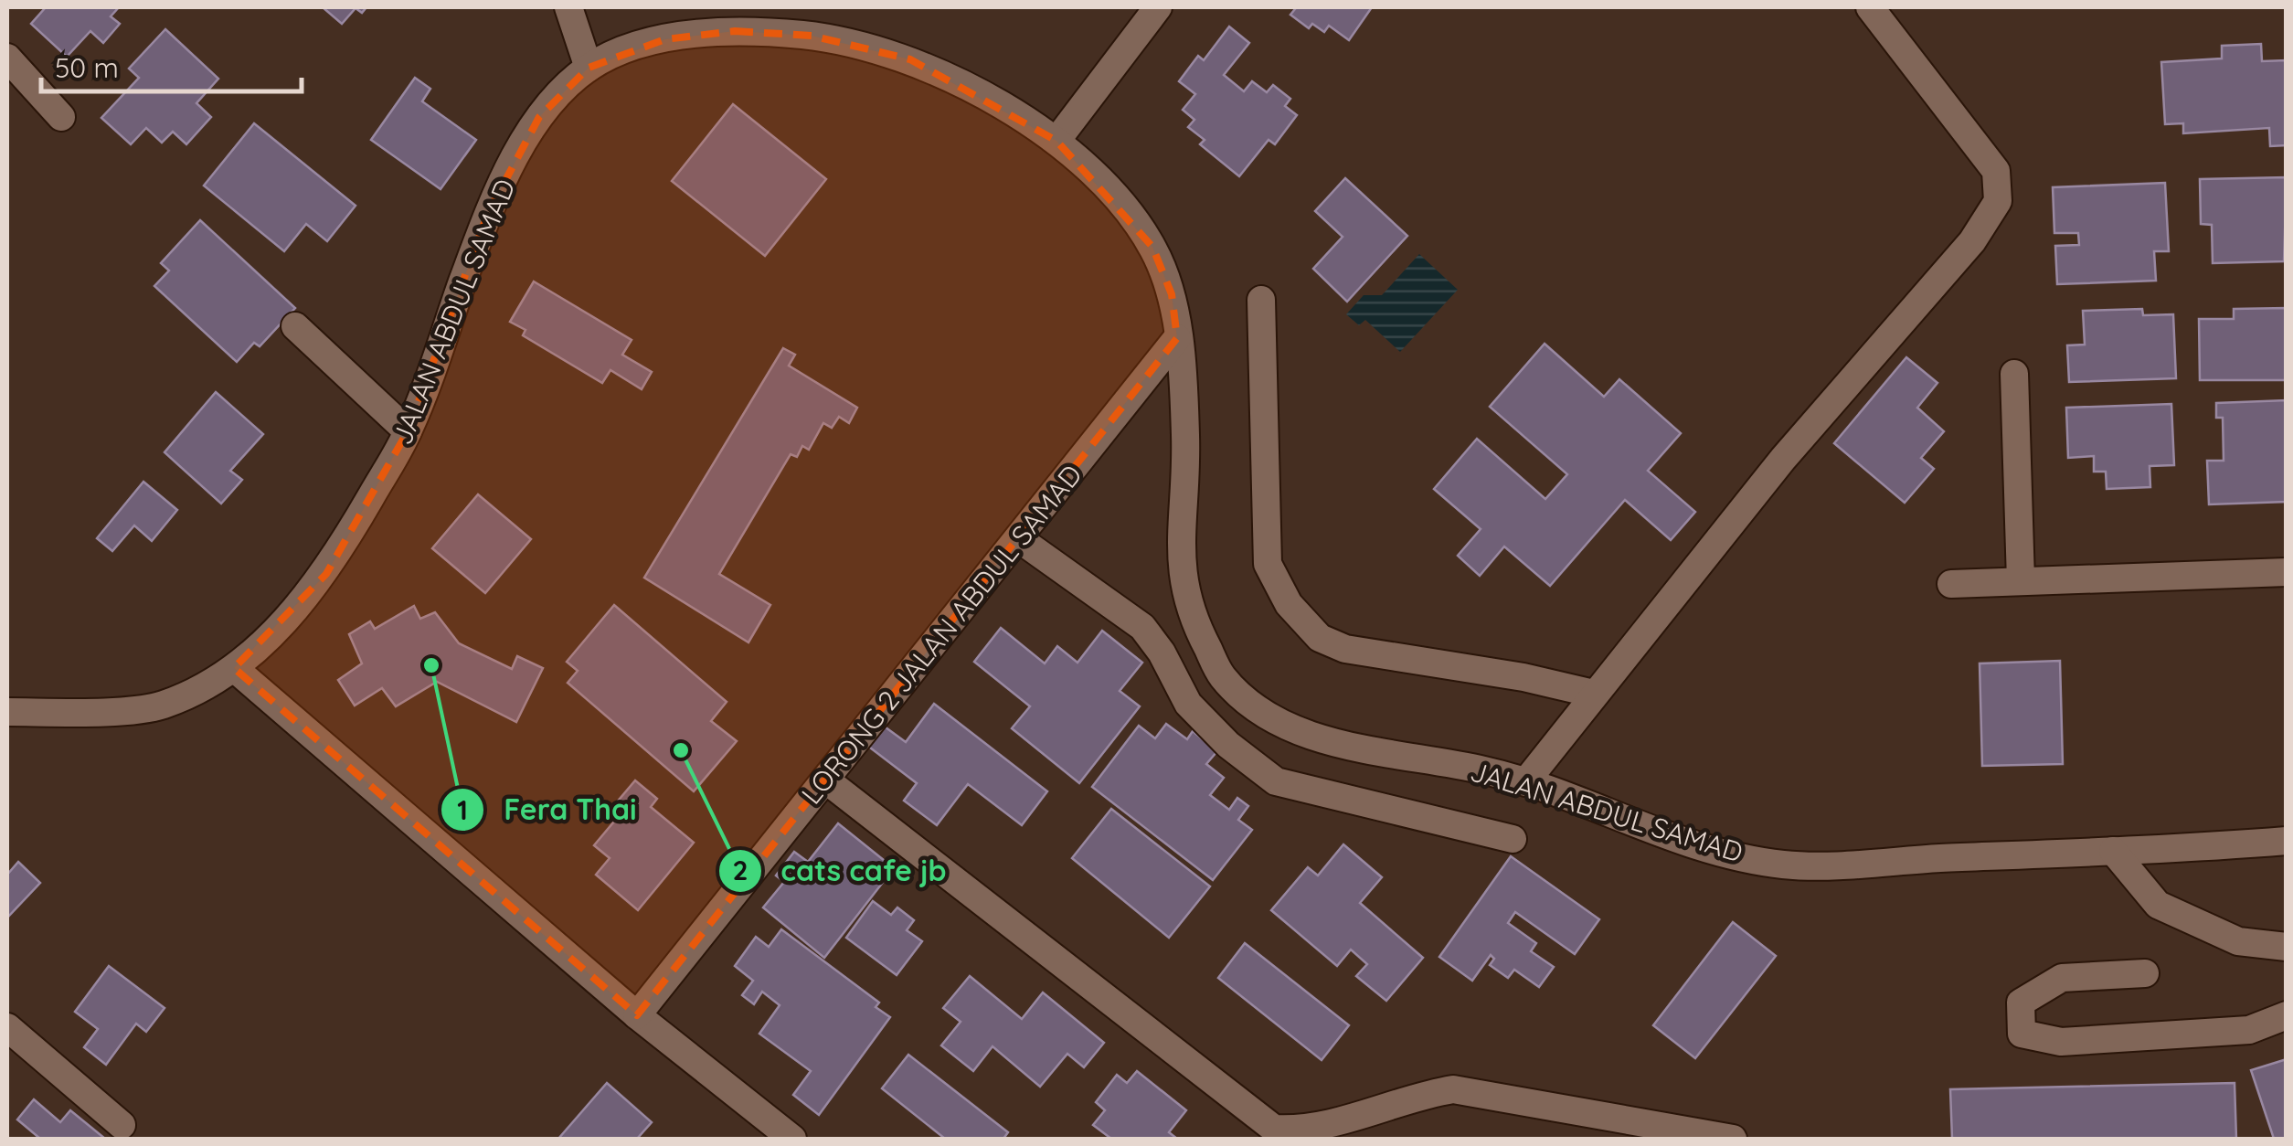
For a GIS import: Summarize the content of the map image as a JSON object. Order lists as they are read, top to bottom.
{
  "streets": {
    "street": ["JALAN ABDUL SAMAD", "LORONG 2 JALAN ABDUL SAMAD"]
  },
  "crossings": [
    ["JALAN ABDUL SAMAD", "LORONG 2 JALAN ABDUL SAMAD"]
  ],
  "places": ["Fera Thai", "cats cafe jb"],
  "scale_bar": "50 m"
}
